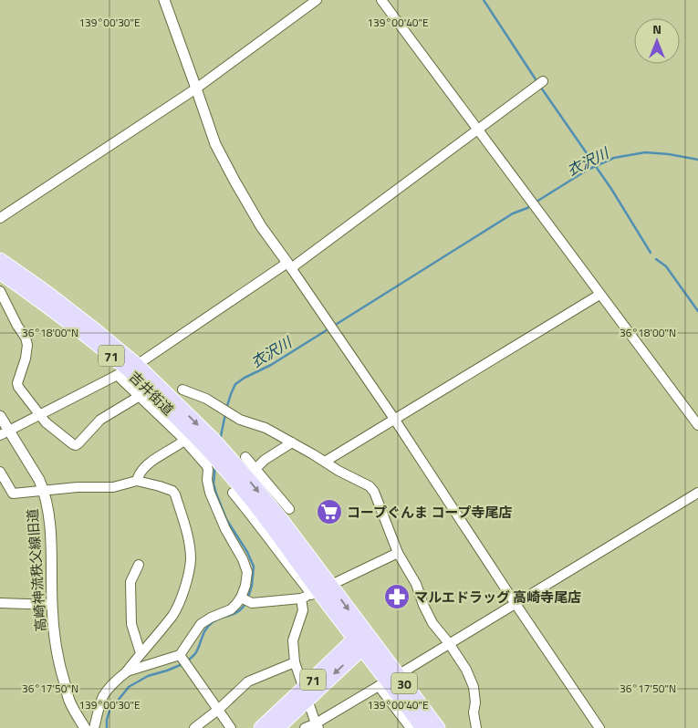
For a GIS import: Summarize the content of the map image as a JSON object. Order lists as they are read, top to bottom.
{
  "streets": {
    "main road": ["71", "吉井街道", "30"],
    "street": ["高崎神流秩父線旧道"]
  },
  "crossings": [
    ["71", "吉井街道"],
    ["71", "30"]
  ],
  "water": ["衣沢川"],
  "places": {
    "supermarket": ["コープぐんま コープ寺尾店"],
    "pharmacy": ["マルエドラッグ 高崎寺尾店"]
  },
  "north": "top",
  "coordinates": [
    "139°00'30\"E",
    "139°00'40\"E",
    "36°18'00\"N",
    "36°17'50\"N"
  ]
}
